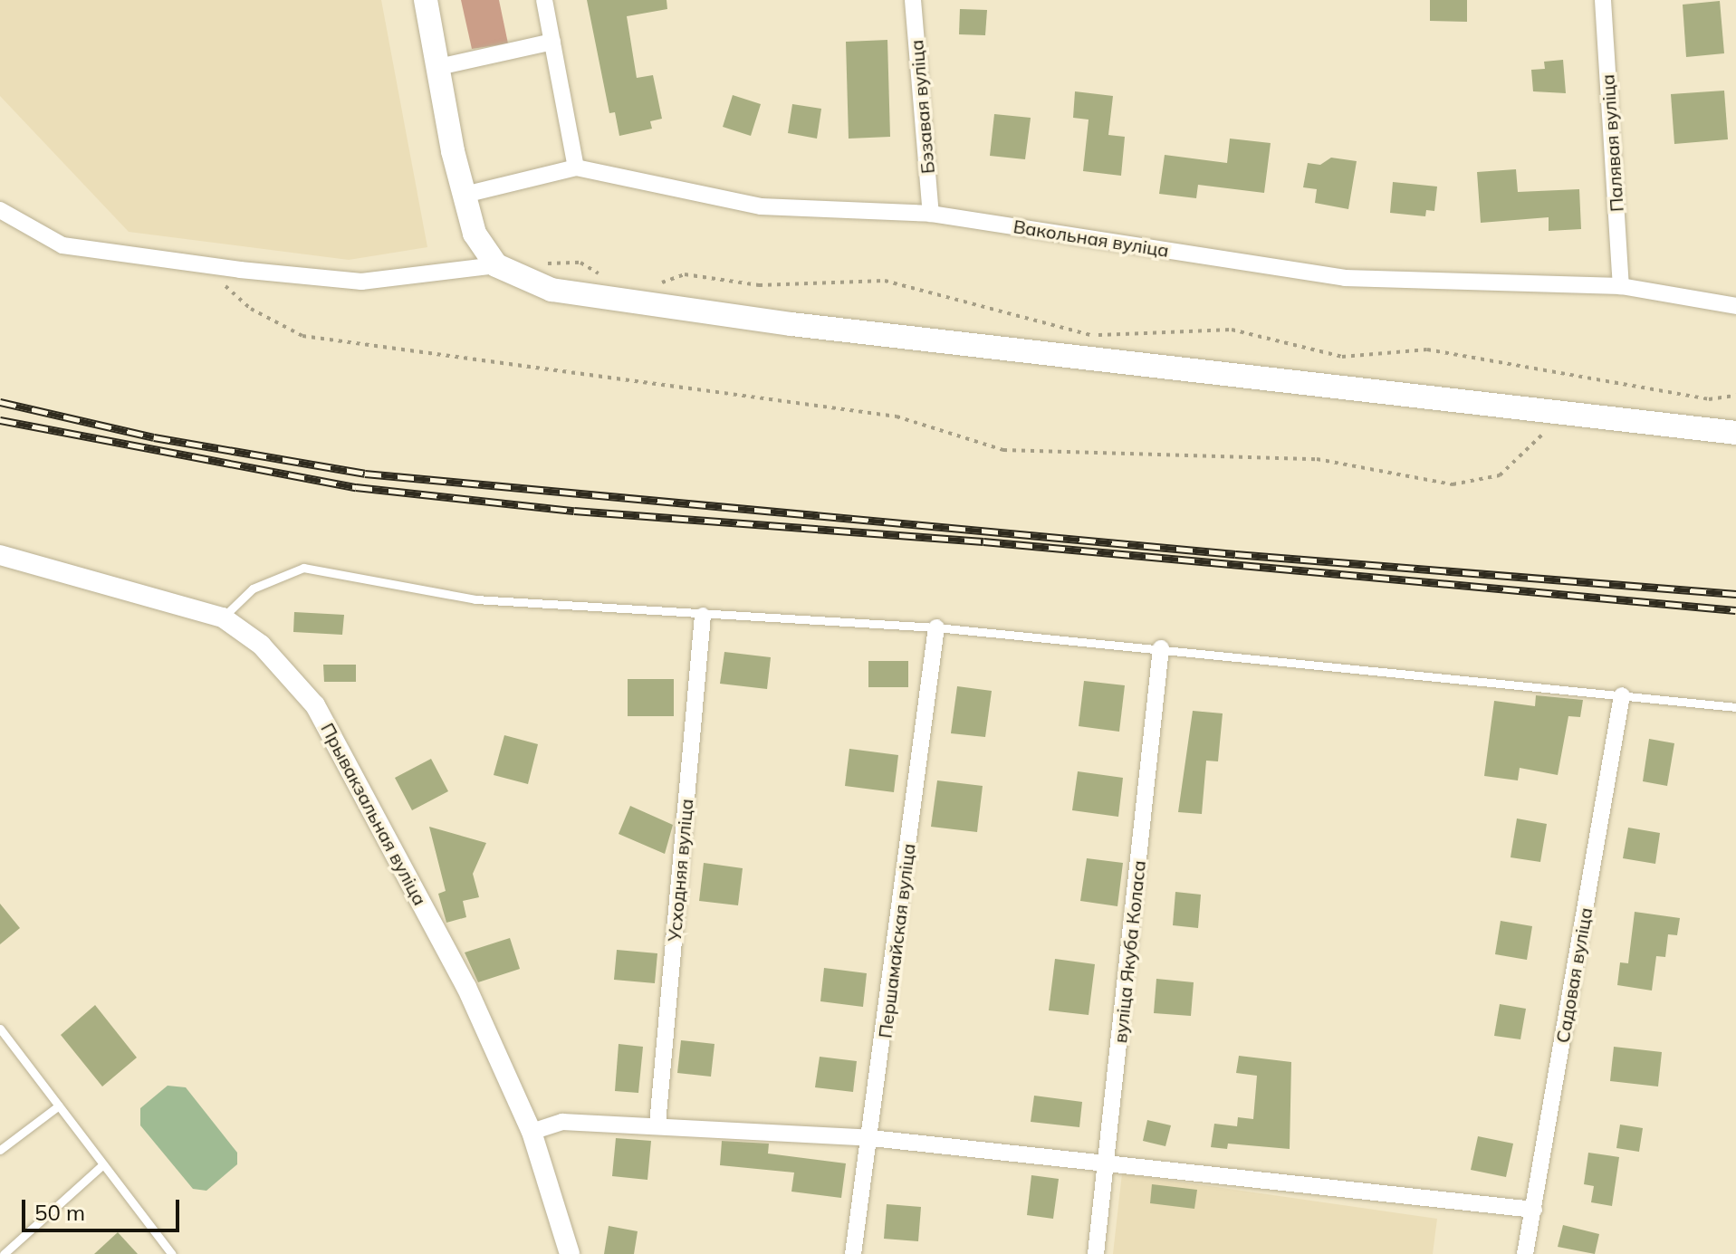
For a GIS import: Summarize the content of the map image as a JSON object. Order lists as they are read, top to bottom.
{
  "streets": {
    "street": [
      "Бэзавая вуліца",
      "Палявая вуліца",
      "Вакольная вуліца",
      "Прывакзальная вуліца",
      "Усходняя вуліца",
      "Першамайская вуліца",
      "вуліца Якуба Коласа",
      "Садовая вуліца"
    ]
  },
  "crossings": [
    ["Бэзавая вуліца", "Вакольная вуліца"],
    ["Палявая вуліца", "Вакольная вуліца"]
  ],
  "scale_bar": "50 m"
}
